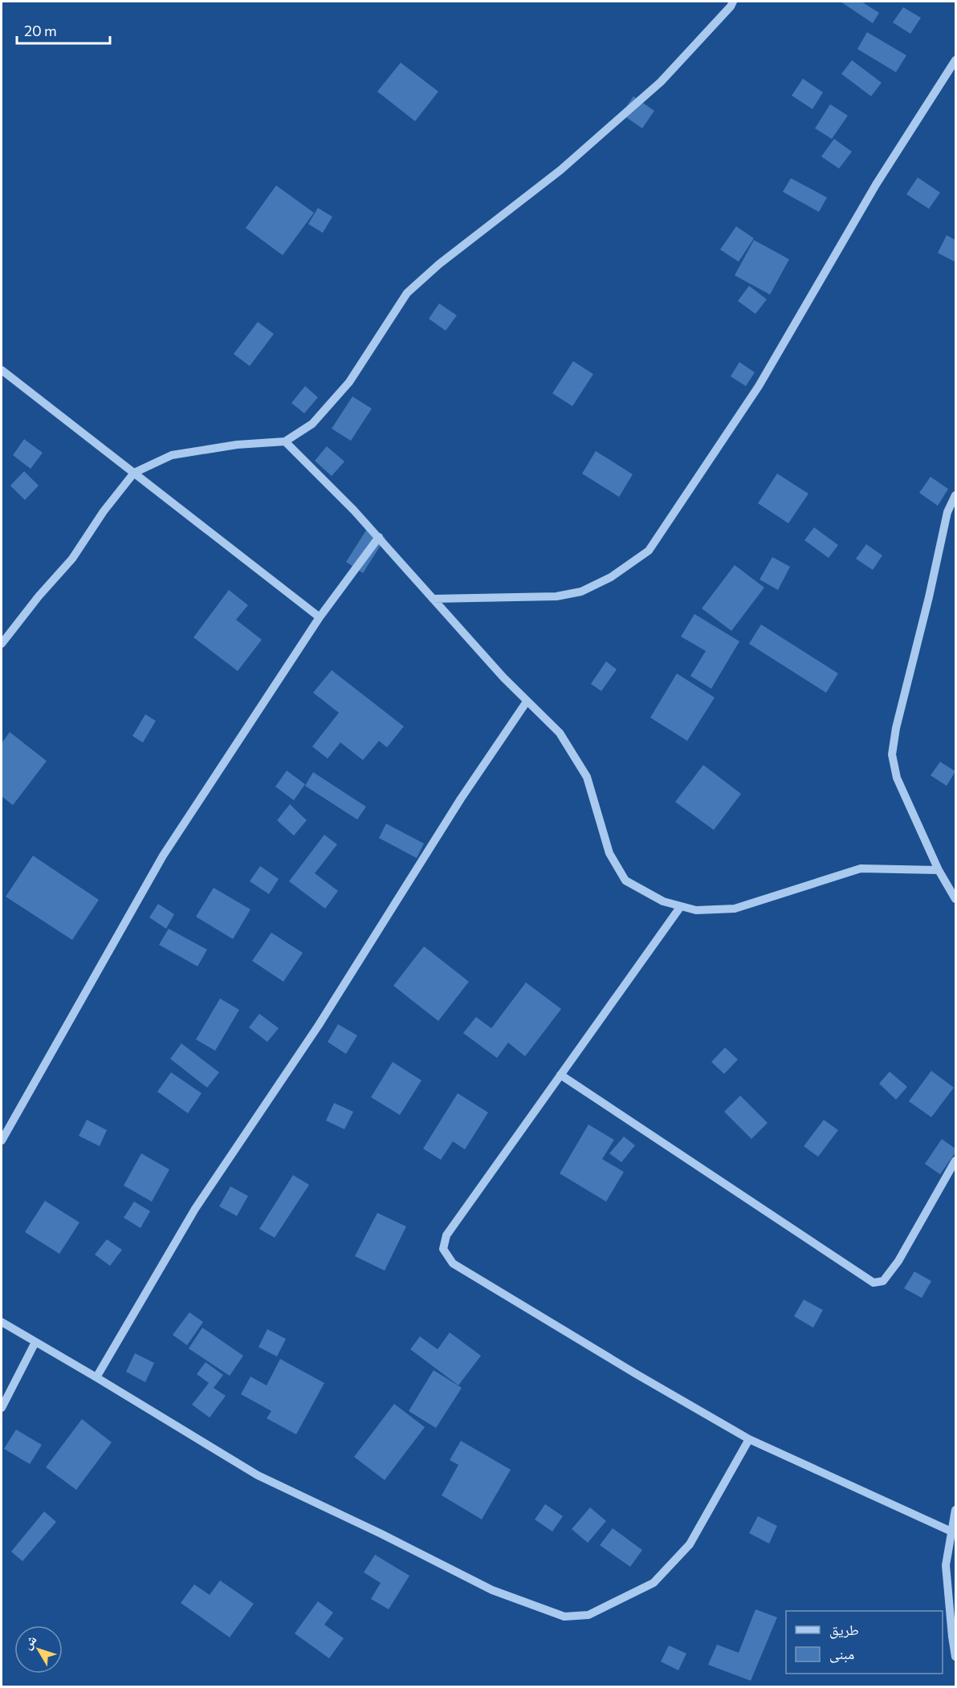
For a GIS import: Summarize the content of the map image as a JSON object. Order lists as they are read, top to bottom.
{
  "legend": ["طريق", "مبنى"],
  "scale_bar": "20 m",
  "north": "top left"
}
